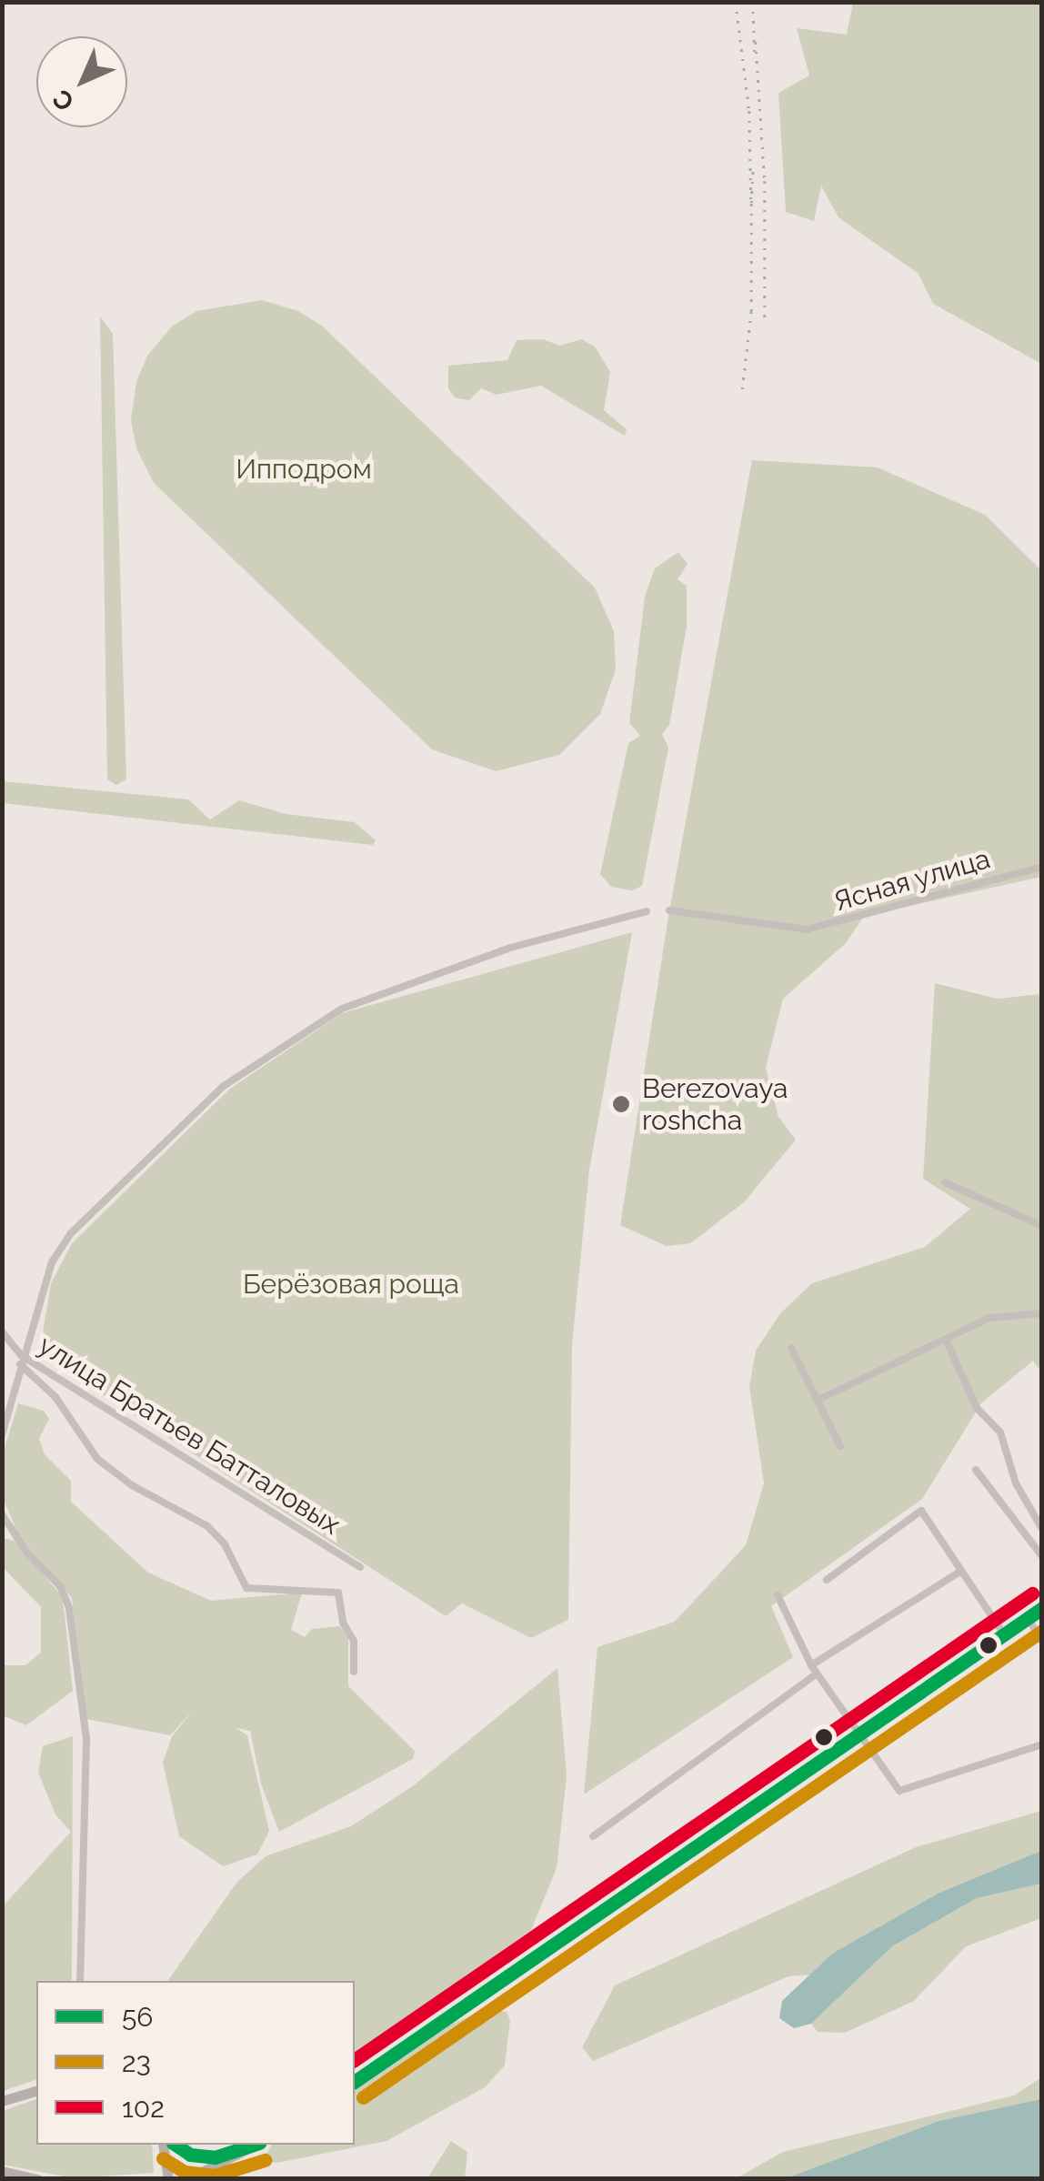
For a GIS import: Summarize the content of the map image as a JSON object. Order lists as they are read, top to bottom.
{
  "streets": {
    "street": ["Ясная улица", "улица Братьев Батталовых"]
  },
  "parks": ["Ипподром", "Берёзовая роща"],
  "places": ["Berezovaya roshcha"],
  "lines": ["transit line 102", "transit line 56", "transit line 23"],
  "legend": ["56", "23", "102"],
  "north": "bottom left"
}
